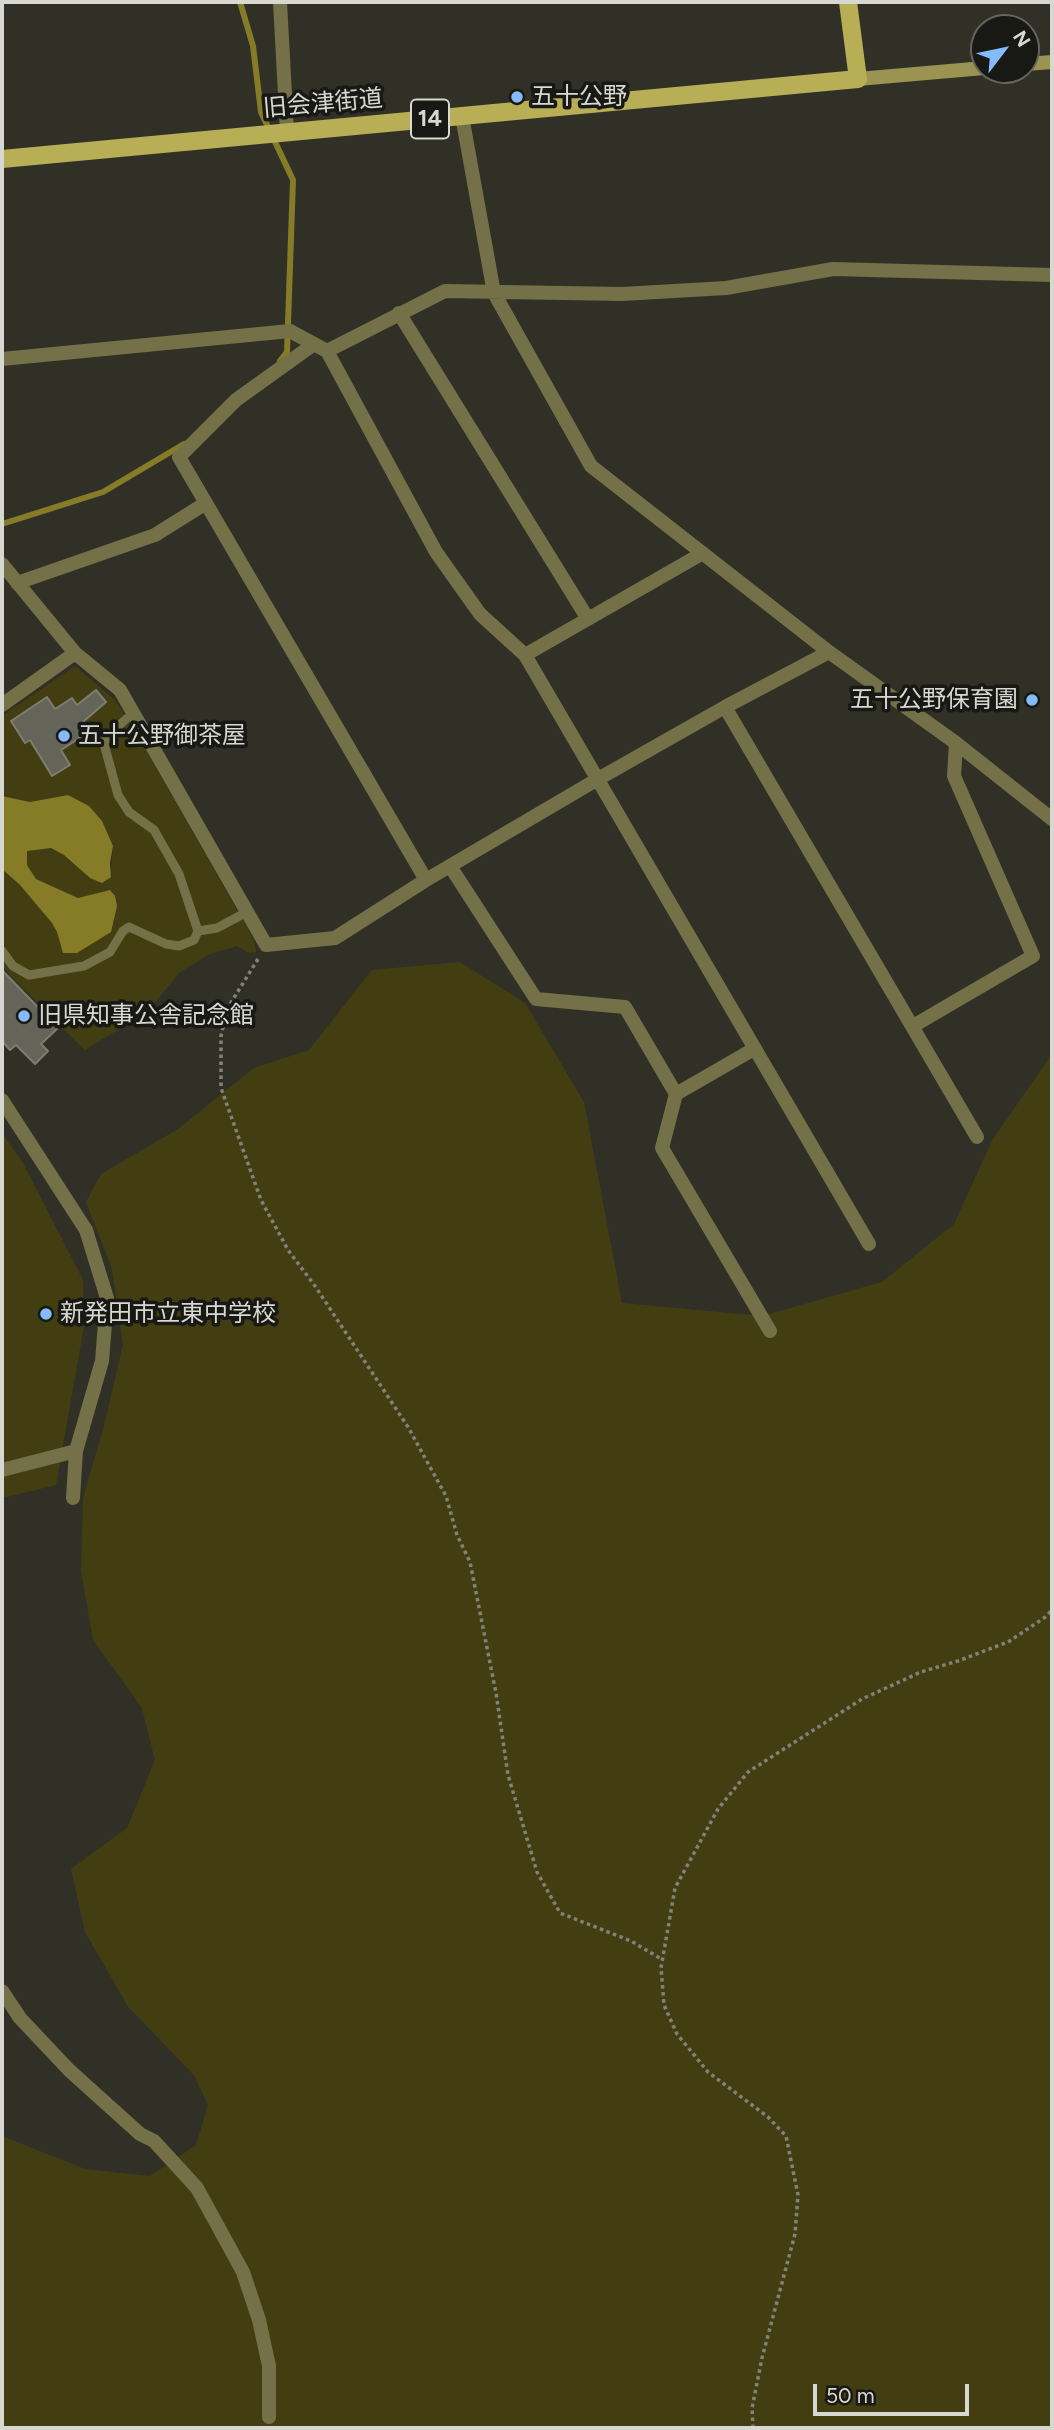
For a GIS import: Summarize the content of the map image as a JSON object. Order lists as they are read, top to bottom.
{
  "streets": {
    "main road": ["旧会津街道", "14"]
  },
  "places": [
    "五十公野",
    "五十公野保育園",
    "五十公野御茶屋",
    "旧県知事公舎記念館",
    "新発田市立東中学校"
  ],
  "scale_bar": "50 m",
  "north": "top right"
}
